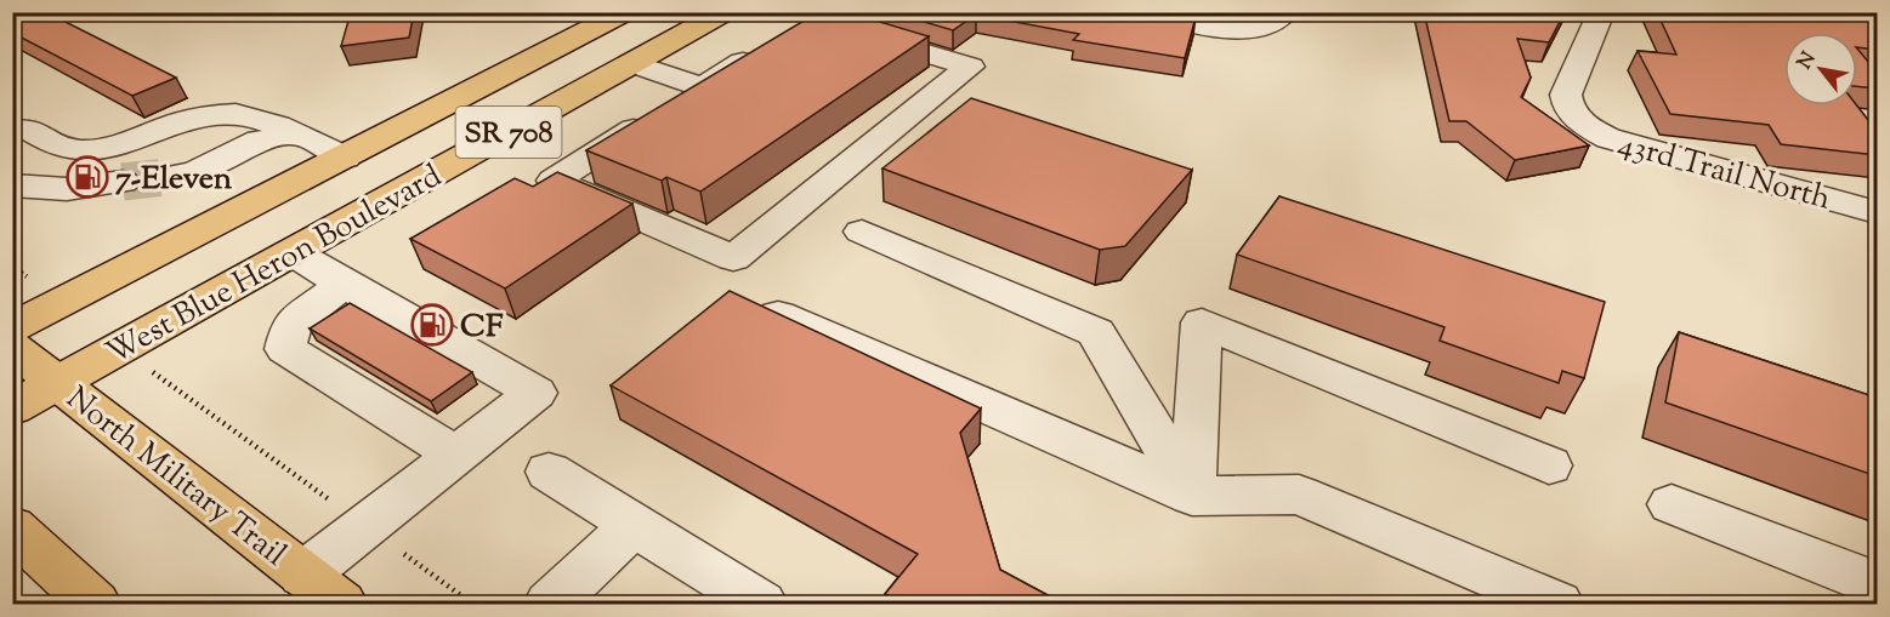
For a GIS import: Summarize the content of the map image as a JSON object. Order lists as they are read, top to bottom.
{
  "streets": {
    "main road": ["SR 708", "West Blue Heron Boulevard", "North Military Trail"],
    "street": ["43rd Trail North"]
  },
  "crossings": [
    ["West Blue Heron Boulevard", "North Military Trail"]
  ],
  "places": {
    "fuel station": ["7-Eleven", "CF"]
  },
  "north": "top left"
}
